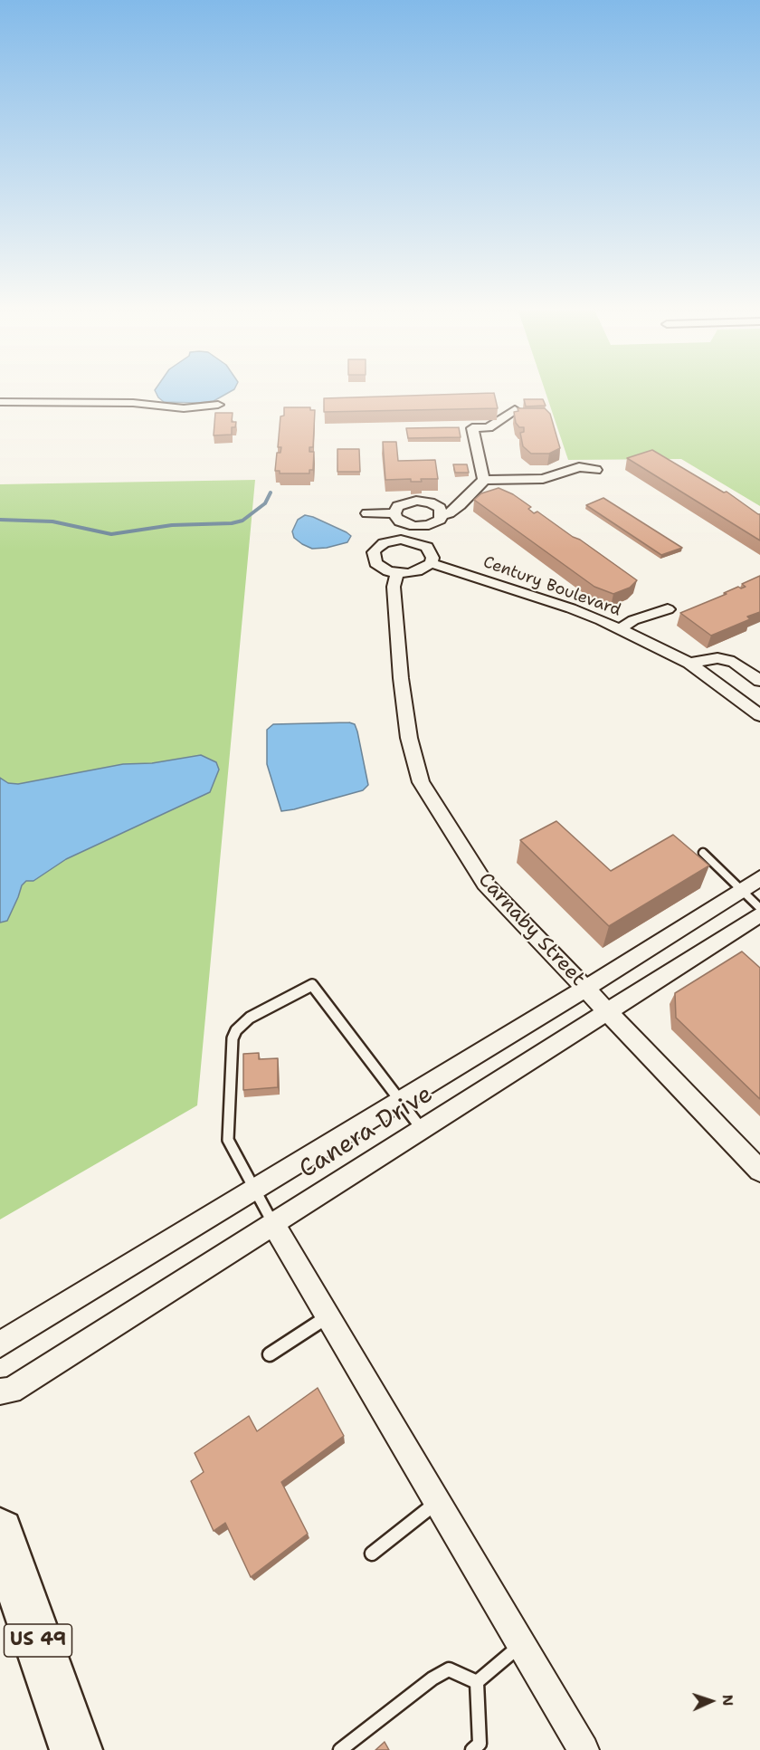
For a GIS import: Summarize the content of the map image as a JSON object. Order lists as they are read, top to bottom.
{
  "streets": {
    "highway": ["US 49"],
    "street": ["Century Boulevard", "Carnaby Street", "Canera Drive"]
  },
  "crossings": [
    ["Century Boulevard", "Carnaby Street"],
    ["Carnaby Street", "Canera Drive"]
  ],
  "north": "right"
}
